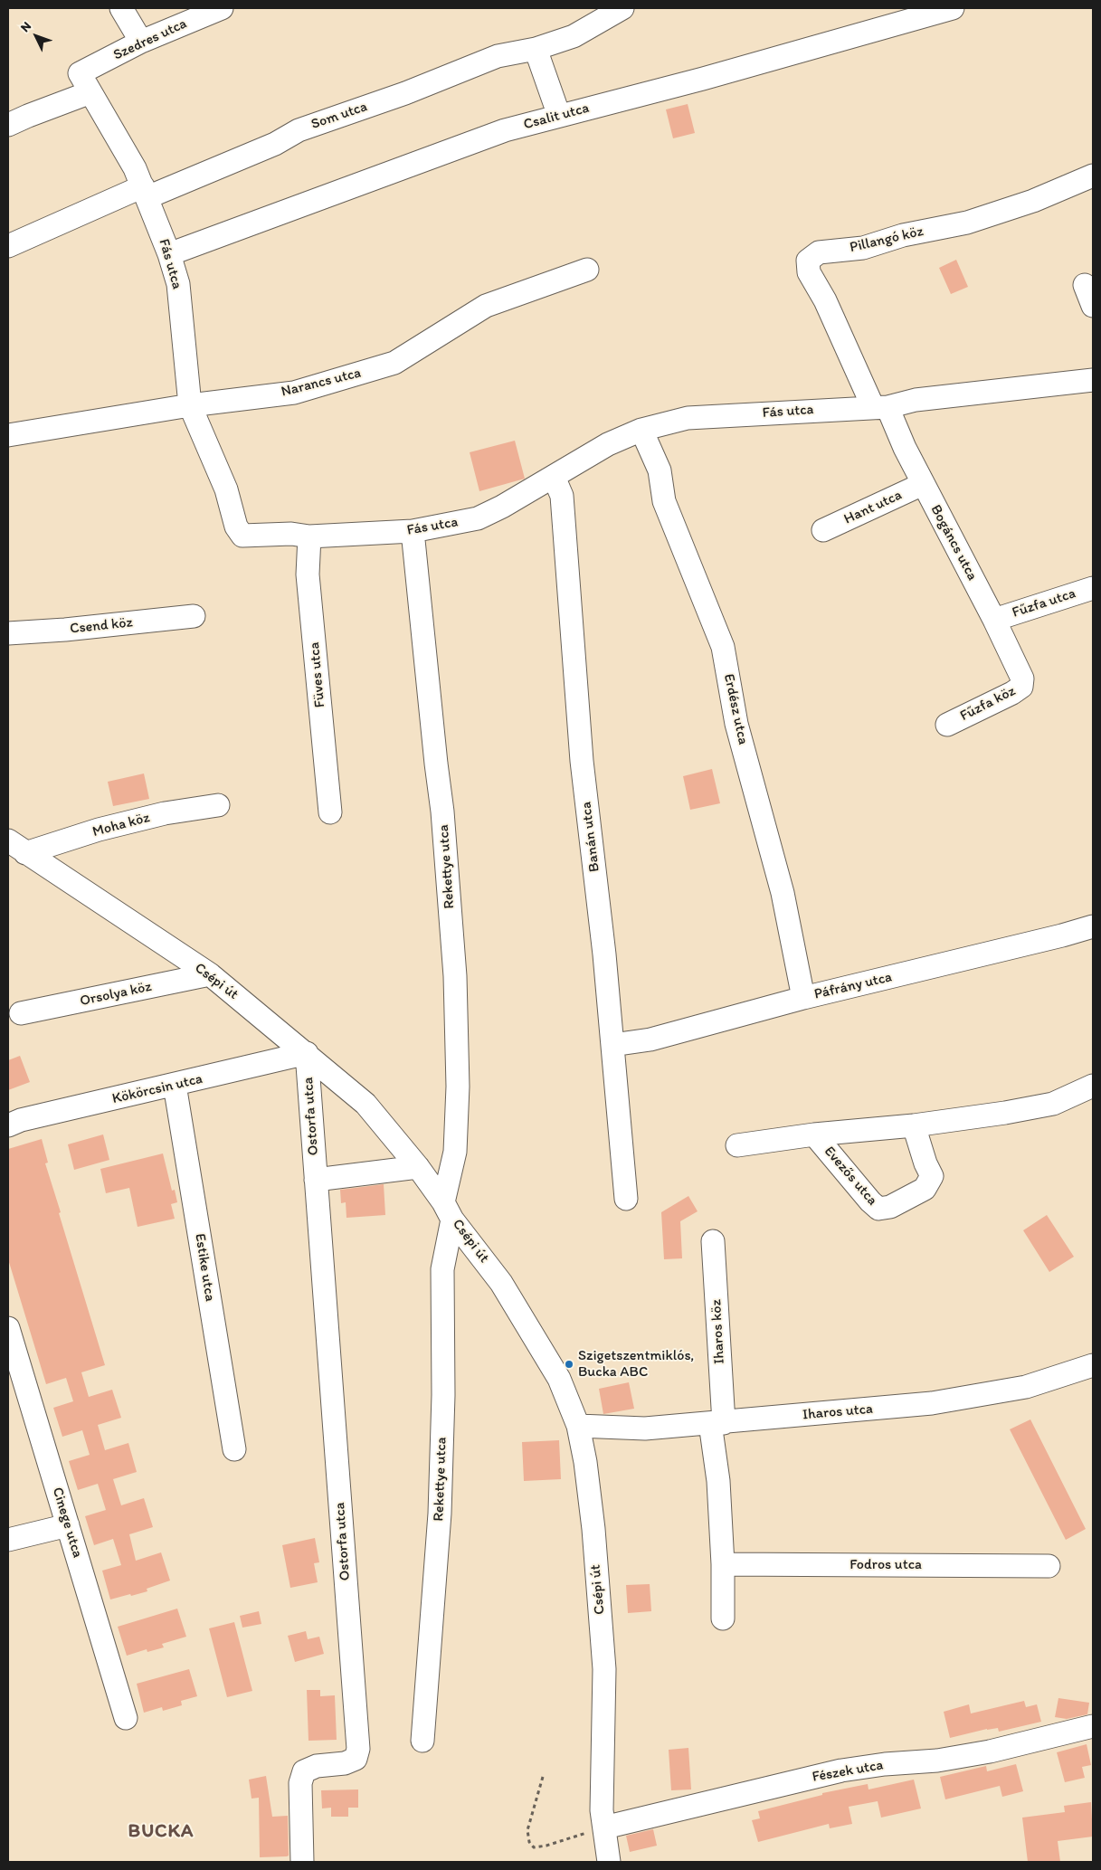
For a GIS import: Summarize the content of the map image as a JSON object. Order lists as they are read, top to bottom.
{
  "streets": {
    "street": [
      "Szedres utca",
      "Som utca",
      "Csalit utca",
      "Pillangó köz",
      "Fás utca",
      "Narancs utca",
      "Hant utca",
      "Bogáncs utca",
      "Fűzfa utca",
      "Csend köz",
      "Füves utca",
      "Fűzfa köz",
      "Erdész utca",
      "Moha köz",
      "Banán utca",
      "Rekettye utca",
      "Csépi út",
      "Páfrány utca",
      "Orsolya köz",
      "Kökörcsin utca",
      "Ostorfa utca",
      "Evezős utca",
      "Estike utca",
      "Iharos köz",
      "Iharos utca",
      "Cinege utca",
      "Fodros utca",
      "Fészek utca"
    ]
  },
  "crossings": [
    ["Szedres utca", "Fás utca"],
    ["Som utca", "Fás utca"],
    ["Csalit utca", "Fás utca"],
    ["Pillangó köz", "Fás utca"],
    ["Pillangó köz", "Bogáncs utca"],
    ["Fás utca", "Narancs utca"],
    ["Fás utca", "Bogáncs utca"],
    ["Fás utca", "Füves utca"],
    ["Fás utca", "Erdész utca"],
    ["Fás utca", "Banán utca"],
    ["Fás utca", "Rekettye utca"],
    ["Hant utca", "Bogáncs utca"],
    ["Bogáncs utca", "Fűzfa utca"],
    ["Bogáncs utca", "Fűzfa köz"],
    ["Erdész utca", "Páfrány utca"],
    ["Moha köz", "Csépi út"],
    ["Banán utca", "Páfrány utca"],
    ["Rekettye utca", "Csépi út"],
    ["Csépi út", "Orsolya köz"],
    ["Csépi út", "Kökörcsin utca"],
    ["Csépi út", "Ostorfa utca"],
    ["Csépi út", "Iharos utca"],
    ["Csépi út", "Fészek utca"],
    ["Kökörcsin utca", "Ostorfa utca"],
    ["Kökörcsin utca", "Estike utca"],
    ["Iharos köz", "Iharos utca"]
  ],
  "districts": ["BUCKA"],
  "places": ["Szigetszentmiklós, Bucka ABC"],
  "north": "top left"
}
